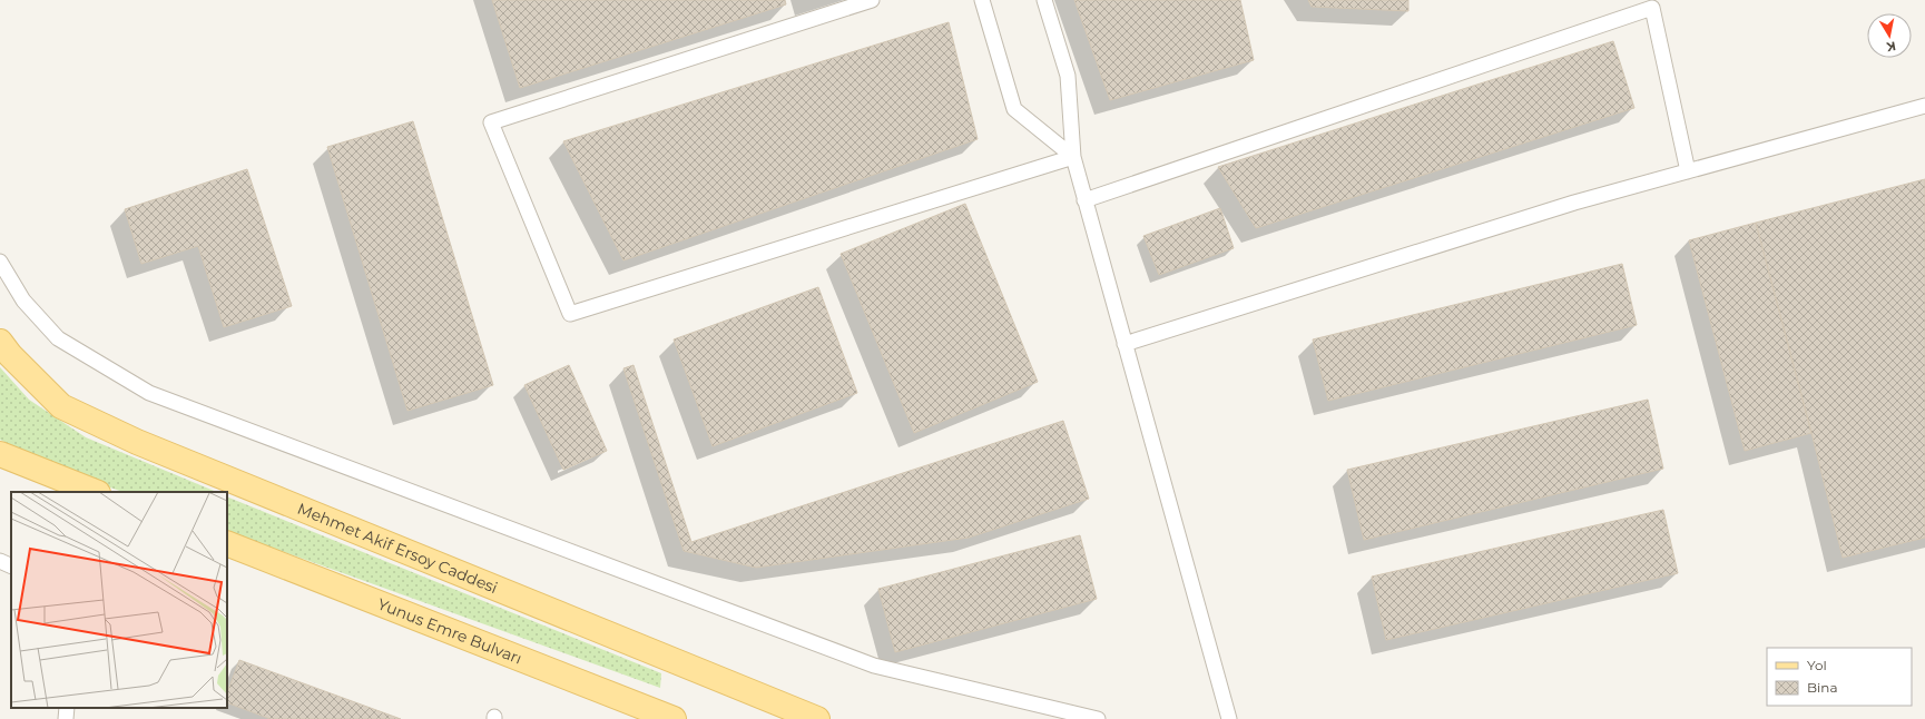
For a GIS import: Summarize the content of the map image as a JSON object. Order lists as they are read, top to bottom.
{
  "streets": {
    "main road": ["Mehmet Akif Ersoy Caddesi", "Yunus Emre Bulvarı"]
  },
  "legend": ["Yol", "Bina"],
  "north": "bottom"
}
